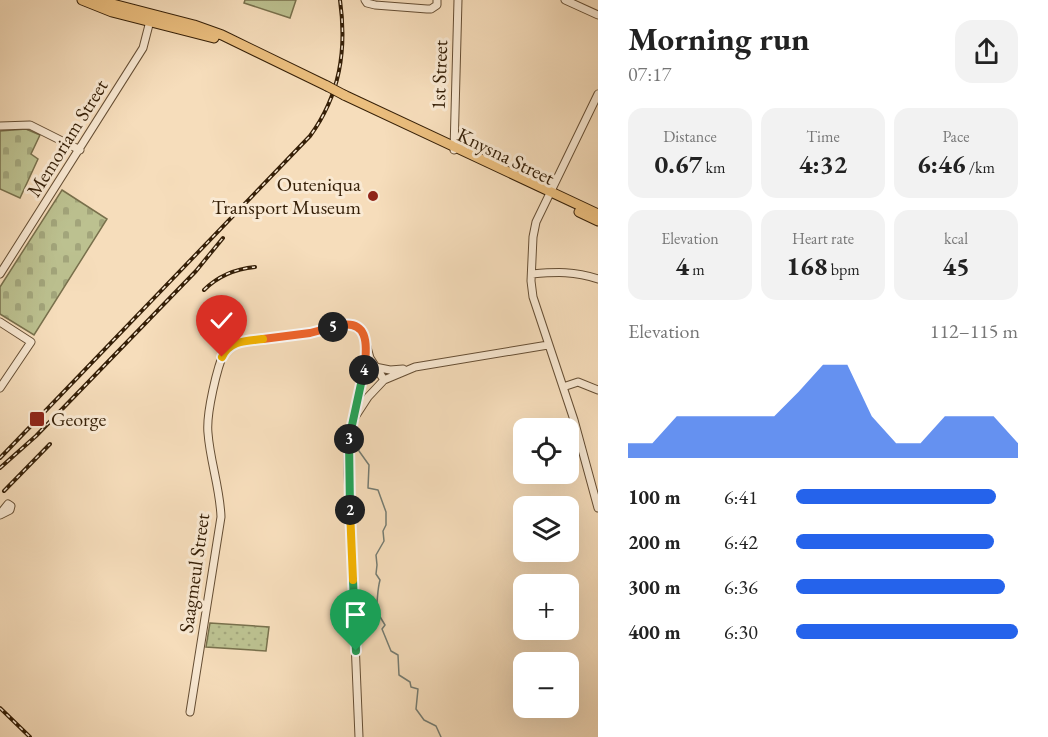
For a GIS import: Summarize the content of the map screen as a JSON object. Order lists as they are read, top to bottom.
{
  "streets": {
    "highway": ["Knysna Street"],
    "street": ["1st Street", "Memoriam Street", "Saagmeul Street"]
  },
  "crossings": [
    ["1st Street", "Knysna Street"],
    ["Memoriam Street", "Knysna Street"]
  ],
  "places": {
    "other": ["Outeniqua Transport Museum"],
    "transit": ["George"]
  },
  "page": {
    "heading": ["Morning run", "07:17"],
    "stats": [
      ["Distance", "0.67 km"],
      ["Time", "4:32"],
      ["Pace", "6:46 /km"],
      ["Elevation", "4 m"],
      ["Heart rate", "168 bpm"],
      ["kcal", "45"]
    ],
    "chart": ["Elevation", "112–115 m"],
    "pins": [
      "5",
      "4",
      "3",
      "2"
    ],
    "map_buttons": ["+", "−"],
    "list": [
      {
        "name": "100 m",
        "note": "6:41"
      },
      {
        "name": "200 m",
        "note": "6:42"
      },
      {
        "name": "300 m",
        "note": "6:36"
      },
      {
        "name": "400 m",
        "note": "6:30"
      }
    ]
  }
}
